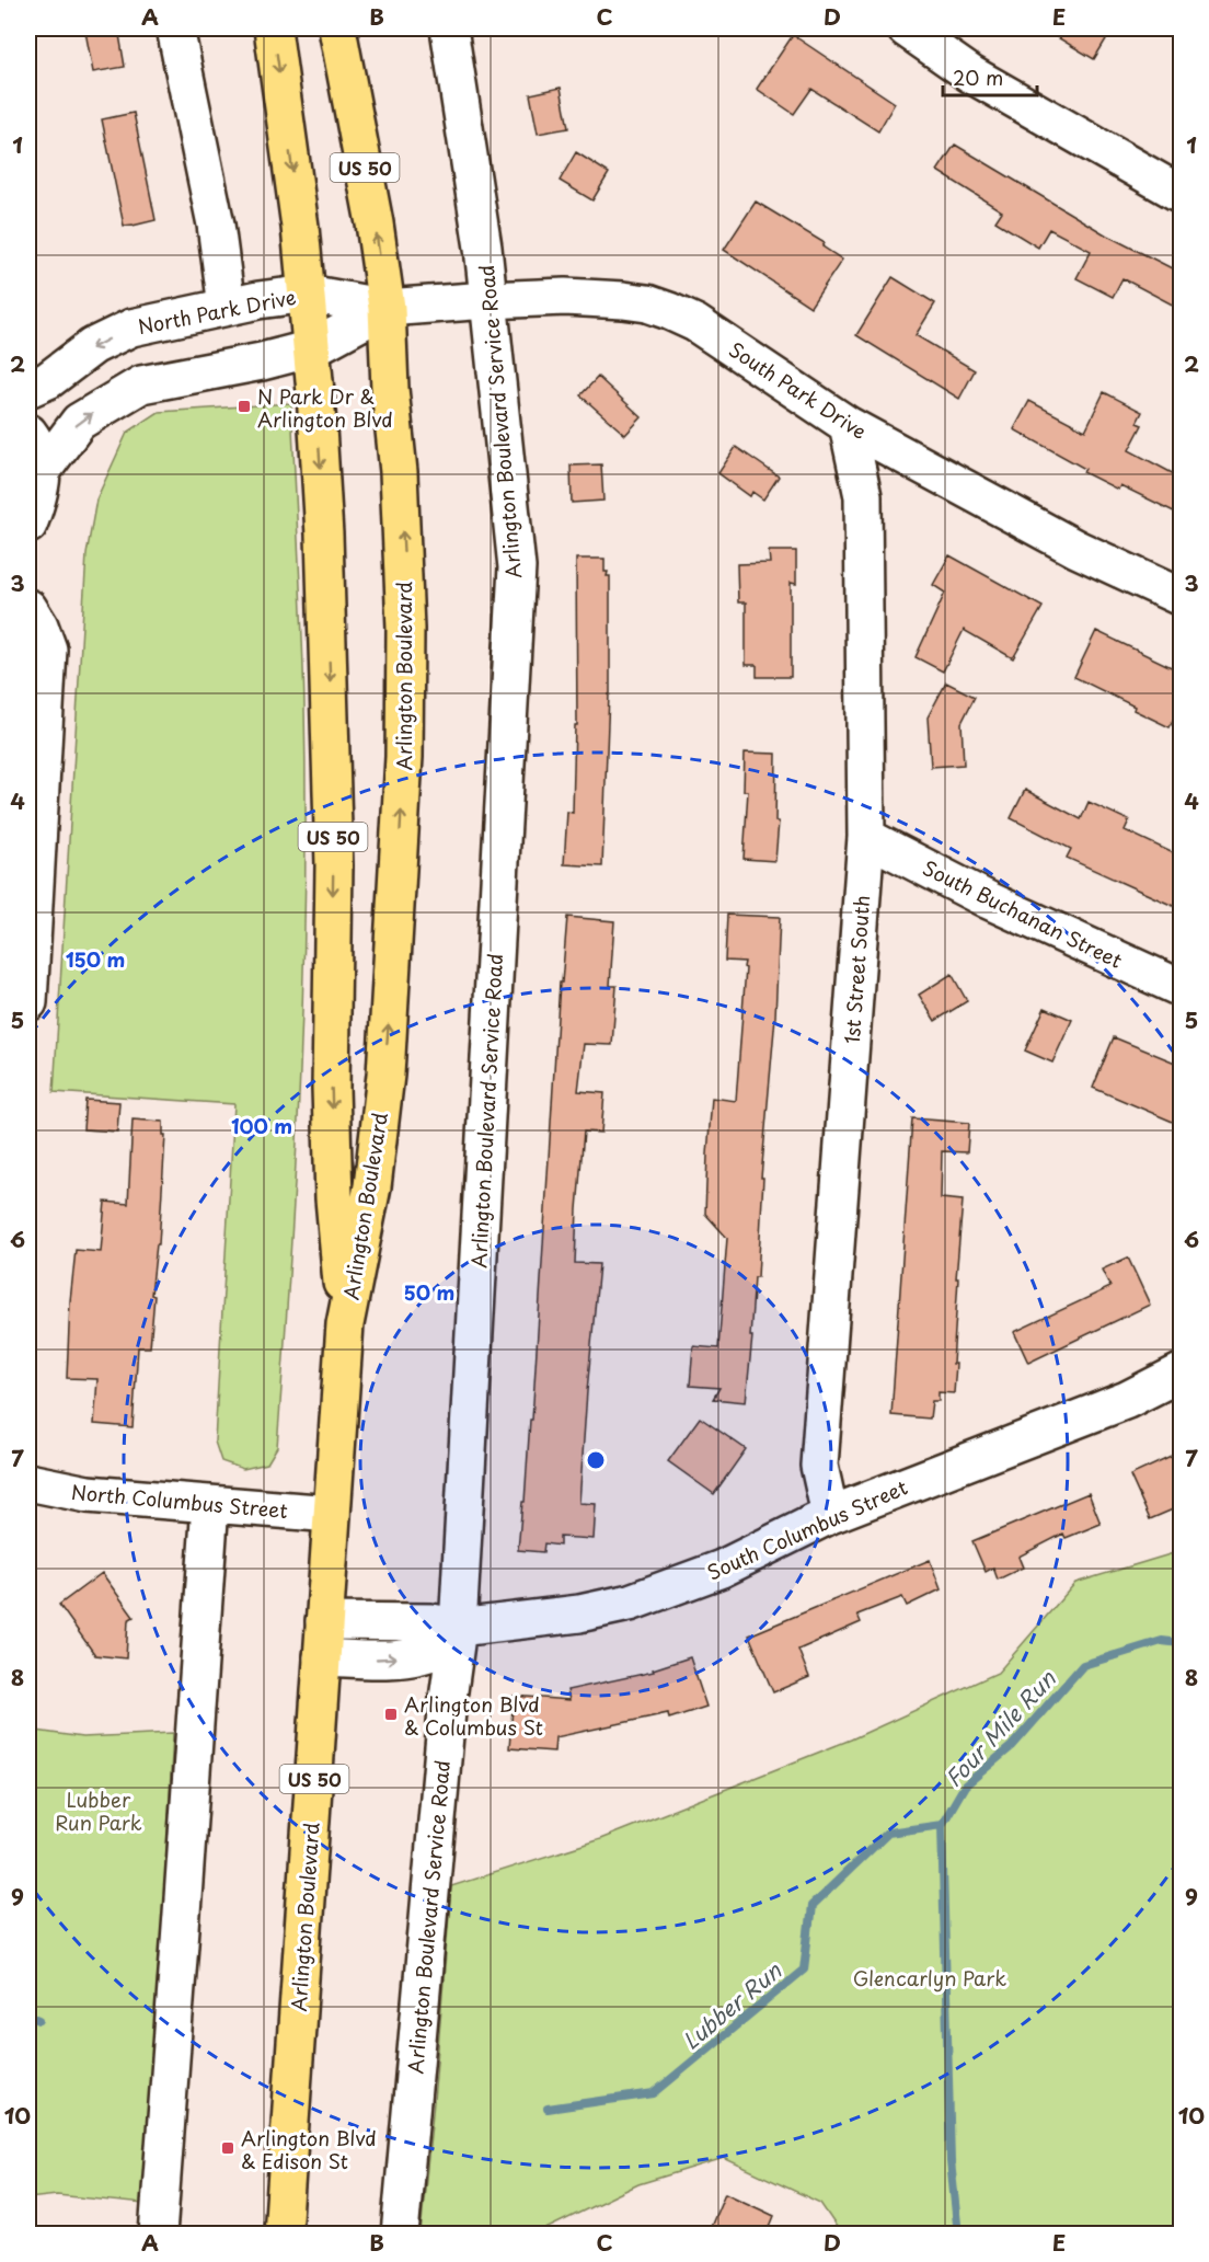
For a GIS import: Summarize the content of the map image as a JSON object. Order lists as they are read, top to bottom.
{
  "streets": {
    "highway": ["US 50", "Arlington Boulevard"],
    "street": [
      "North Park Drive",
      "South Park Drive",
      "Arlington Boulevard Service Road",
      "South Buchanan Street",
      "1st Street South",
      "North Columbus Street",
      "South Columbus Street"
    ]
  },
  "crossings": [
    ["North Park Drive", "South Park Drive"],
    ["North Park Drive", "Arlington Boulevard"],
    ["South Park Drive", "Arlington Boulevard Service Road"],
    ["South Park Drive", "Arlington Boulevard"],
    ["South Park Drive", "1st Street South"],
    ["Arlington Boulevard Service Road", "South Columbus Street"],
    ["Arlington Boulevard", "North Columbus Street"],
    ["Arlington Boulevard", "South Columbus Street"],
    ["South Buchanan Street", "1st Street South"],
    ["1st Street South", "South Columbus Street"]
  ],
  "water": ["Four Mile Run", "Lubber Run"],
  "parks": ["Lubber Run Park", "Glencarlyn Park"],
  "places": {
    "transit": ["N Park Dr & Arlington Blvd", "Arlington Blvd & Columbus St", "Arlington Blvd & Edison St"]
  },
  "scale_bar": "20 m",
  "grid": {
    "columns": [
      "A",
      "B",
      "C",
      "D",
      "E"
    ],
    "rows": [
      "1",
      "2",
      "3",
      "4",
      "5",
      "6",
      "7",
      "8",
      "9",
      "10"
    ]
  },
  "rings": ["150 m", "100 m", "50 m"]
}
